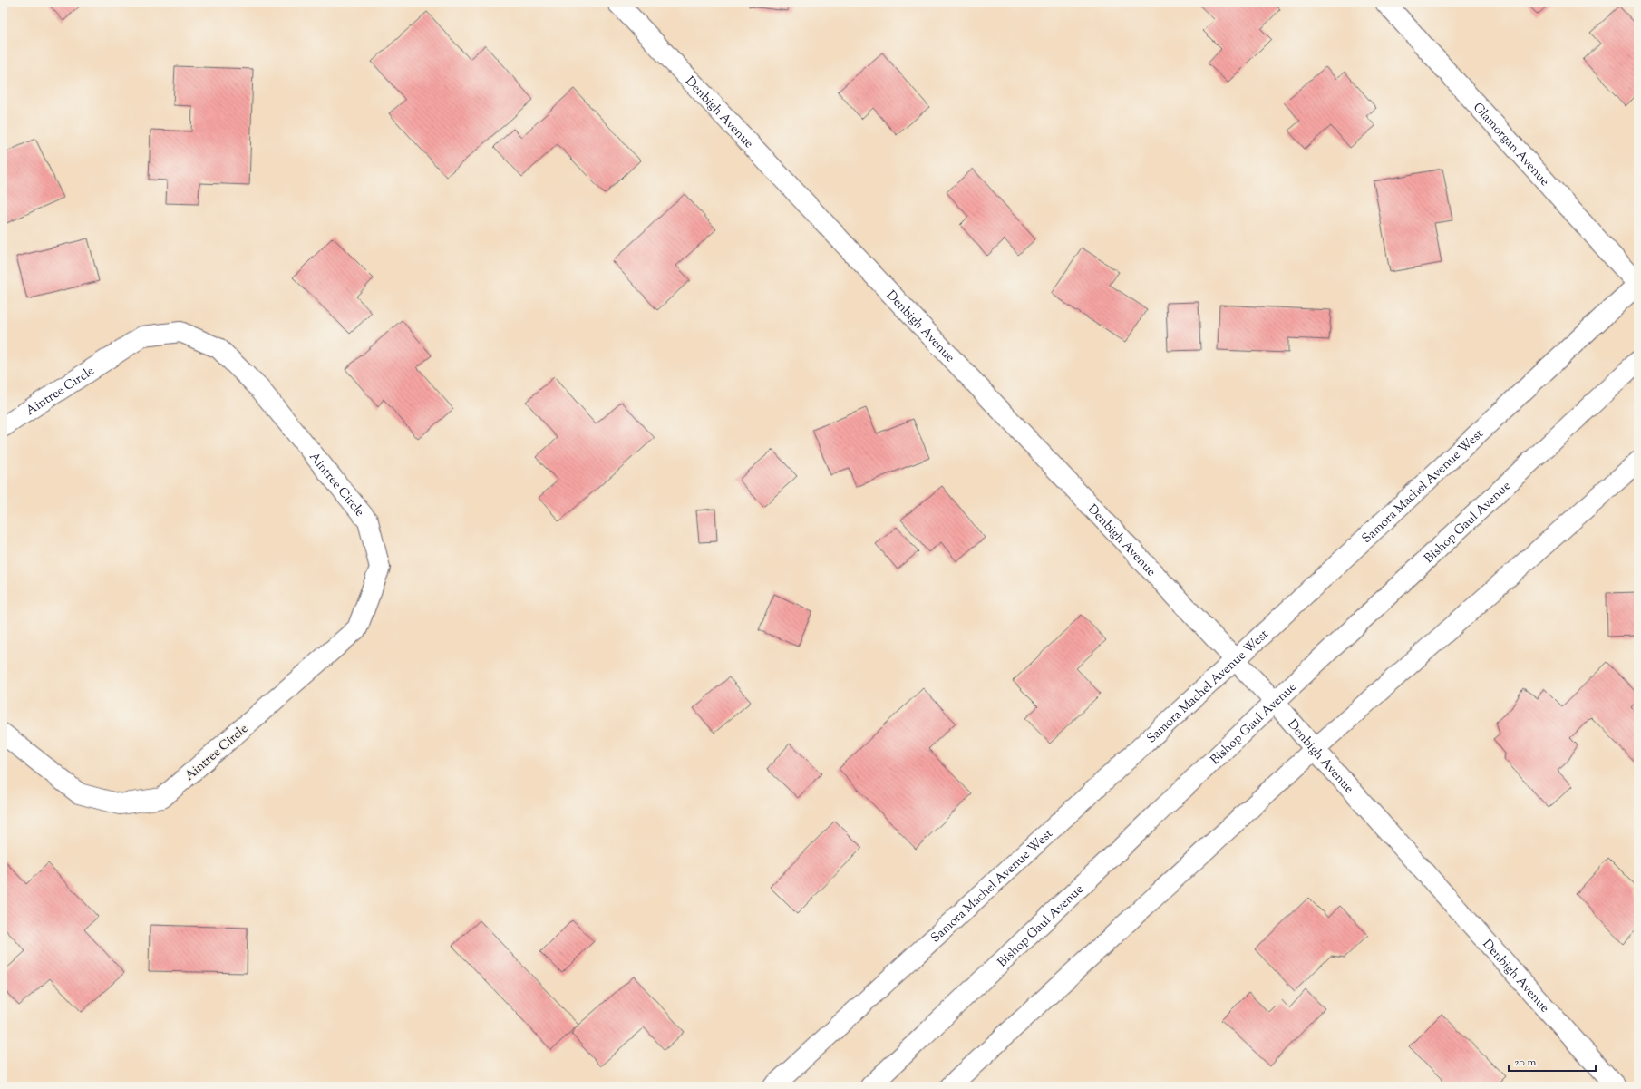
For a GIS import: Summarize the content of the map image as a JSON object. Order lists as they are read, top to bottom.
{
  "streets": {
    "street": [
      "Denbigh Avenue",
      "Glamorgan Avenue",
      "Aintree Circle",
      "Samora Machel Avenue West",
      "Bishop Gaul Avenue"
    ]
  },
  "crossings": [
    ["Denbigh Avenue", "Samora Machel Avenue West"],
    ["Denbigh Avenue", "Bishop Gaul Avenue"],
    ["Glamorgan Avenue", "Samora Machel Avenue West"]
  ],
  "scale_bar": "20 m"
}
